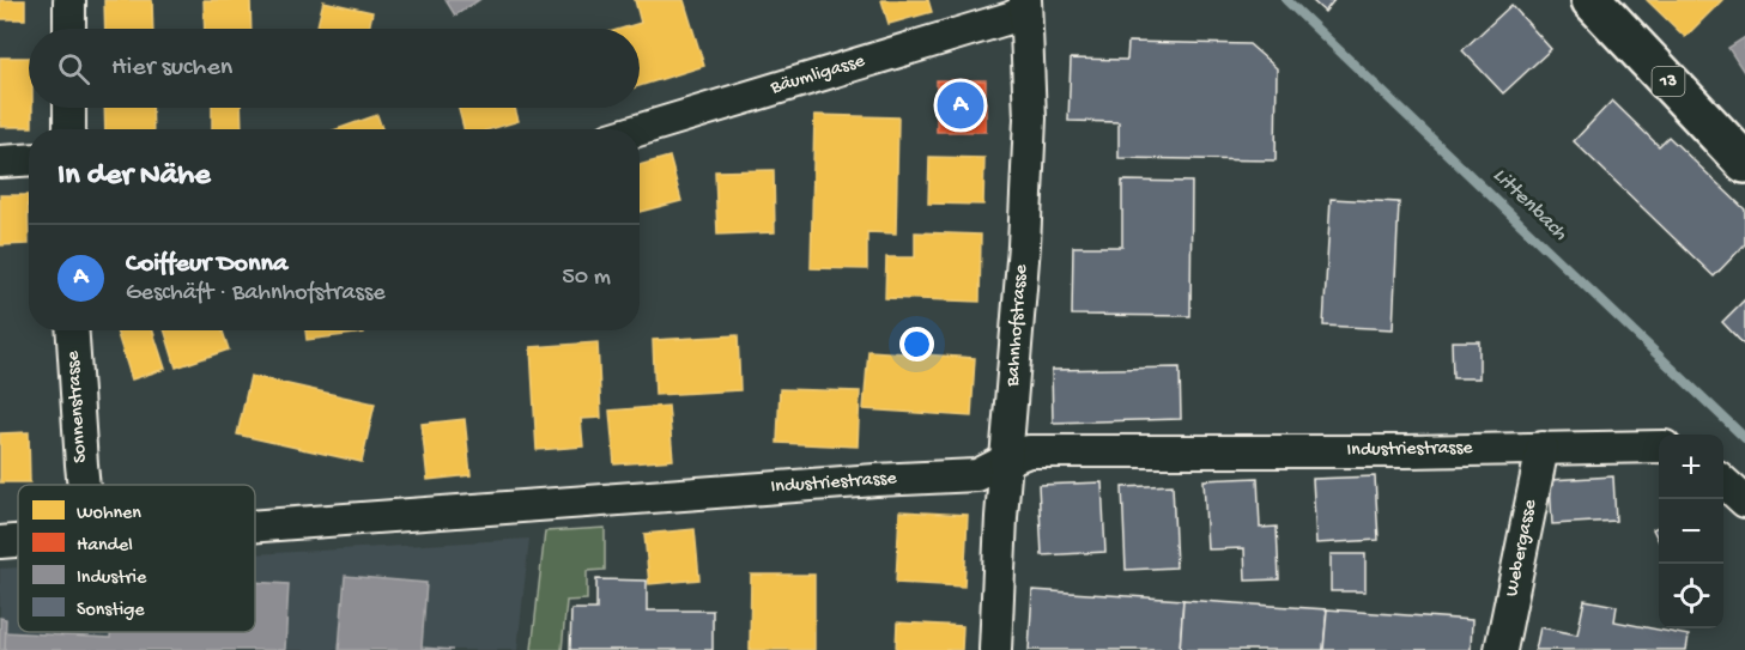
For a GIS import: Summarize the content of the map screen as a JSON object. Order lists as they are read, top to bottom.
{
  "streets": {
    "main road": ["13"],
    "street": [
      "Bäumligasse",
      "Bahnhofstrasse",
      "Sonnenstrasse",
      "Industriestrasse",
      "Webergasse"
    ]
  },
  "crossings": [
    ["Bäumligasse", "Bahnhofstrasse"],
    ["Bahnhofstrasse", "Industriestrasse"],
    ["Industriestrasse", "Webergasse"]
  ],
  "water": ["Littenbach"],
  "legend": [
    "Wohnen",
    "Handel",
    "Industrie",
    "Sonstige"
  ],
  "page": {
    "search": "Hier suchen",
    "pins": "A",
    "heading": "In der Nähe",
    "list": [
      {
        "mark": "A",
        "name": "Coiffeur Donna",
        "note": "Geschäft · Bahnhofstrasse",
        "value": "50 m"
      }
    ],
    "map_buttons": ["+", "−"]
  }
}
